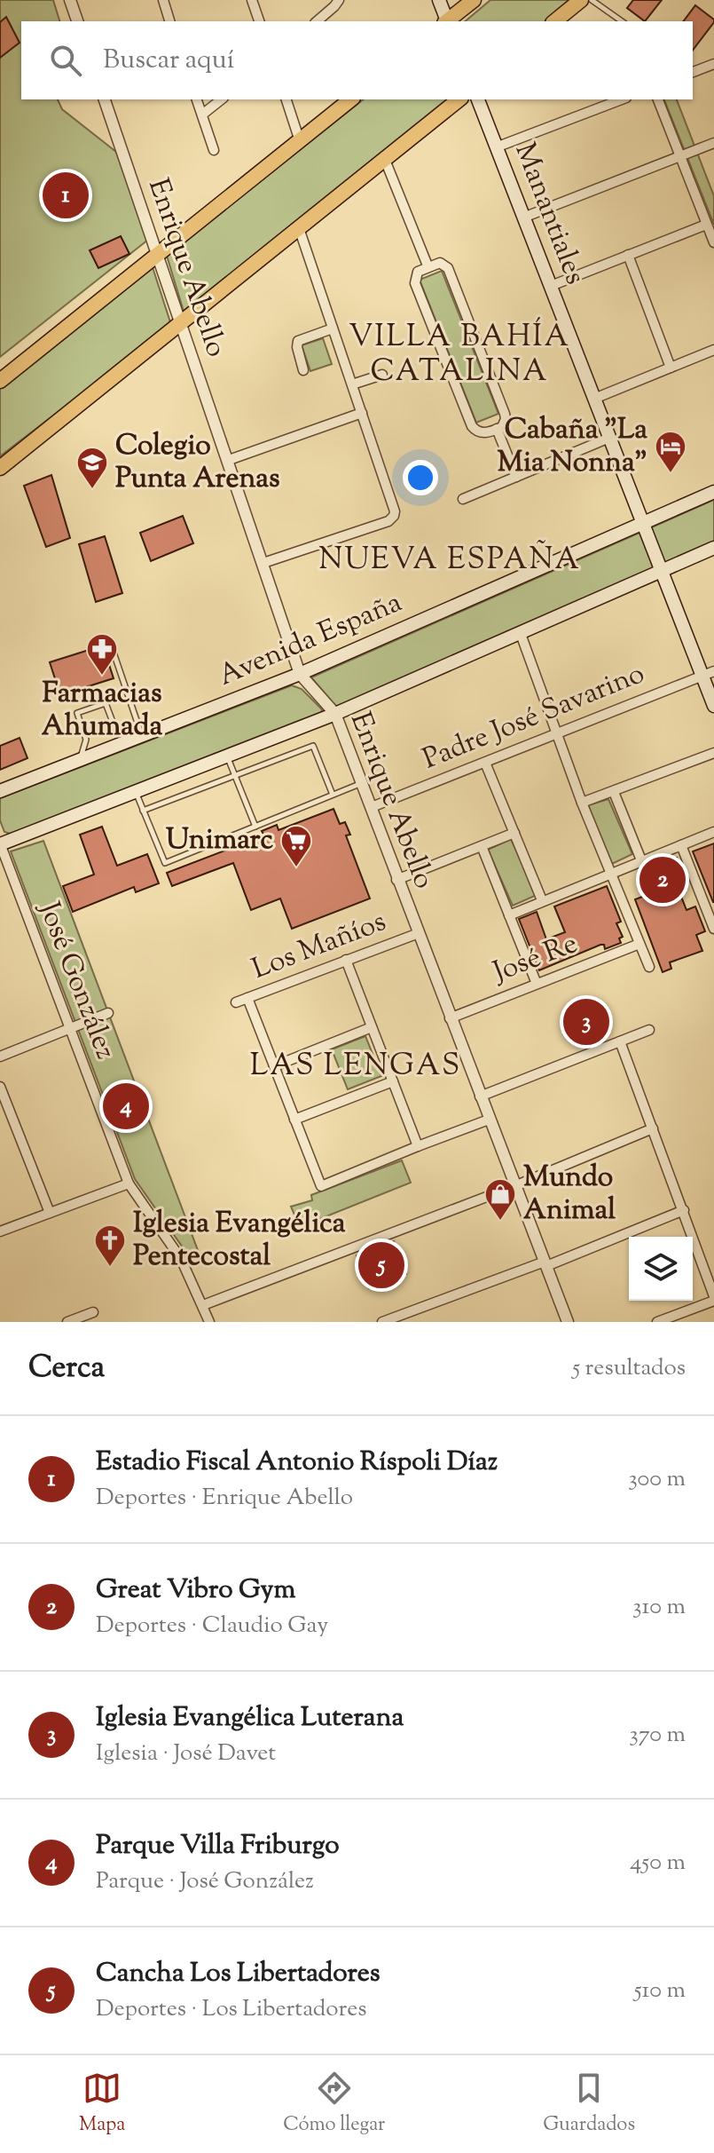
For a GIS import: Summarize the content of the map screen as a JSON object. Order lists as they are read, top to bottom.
{
  "streets": {
    "main road": ["Manantiales", "Avenida España"],
    "street": [
      "Enrique Abello",
      "Padre José Savarino",
      "Los Mañíos",
      "José Re",
      "José González"
    ]
  },
  "crossings": [
    ["Manantiales", "Avenida España"],
    ["Manantiales", "Padre José Savarino"],
    ["Enrique Abello", "Avenida España"],
    ["Enrique Abello", "Padre José Savarino"],
    ["Enrique Abello", "Los Mañíos"],
    ["Enrique Abello", "José Re"]
  ],
  "districts": ["VILLA BAHÍA CATALINA", "NUEVA ESPAÑA", "LAS LENGAS"],
  "places": {
    "hotel": ["Cabaña \"La Mia Nonna\""],
    "school or university": ["Colegio Punta Arenas"],
    "pharmacy": ["Farmacias Ahumada"],
    "supermarket": ["Unimarc"],
    "shop": ["Mundo Animal"],
    "church": ["Iglesia Evangélica Pentecostal"]
  },
  "page": {
    "search": "Buscar aquí",
    "pins": [
      "1",
      "2",
      "3",
      "4",
      "5"
    ],
    "heading": ["Cerca", "5 resultados"],
    "list": [
      {
        "mark": "1",
        "name": "Estadio Fiscal Antonio Ríspoli Díaz",
        "note": "Deportes · Enrique Abello",
        "value": "300 m"
      },
      {
        "mark": "2",
        "name": "Great Vibro Gym",
        "note": "Deportes · Claudio Gay",
        "value": "310 m"
      },
      {
        "mark": "3",
        "name": "Iglesia Evangélica Luterana",
        "note": "Iglesia · José Davet",
        "value": "370 m"
      },
      {
        "mark": "4",
        "name": "Parque Villa Friburgo",
        "note": "Parque · José González",
        "value": "450 m"
      },
      {
        "mark": "5",
        "name": "Cancha Los Libertadores",
        "note": "Deportes · Los Libertadores",
        "value": "510 m"
      }
    ],
    "nav": ["Mapa", "Cómo llegar", "Guardados"]
  }
}
